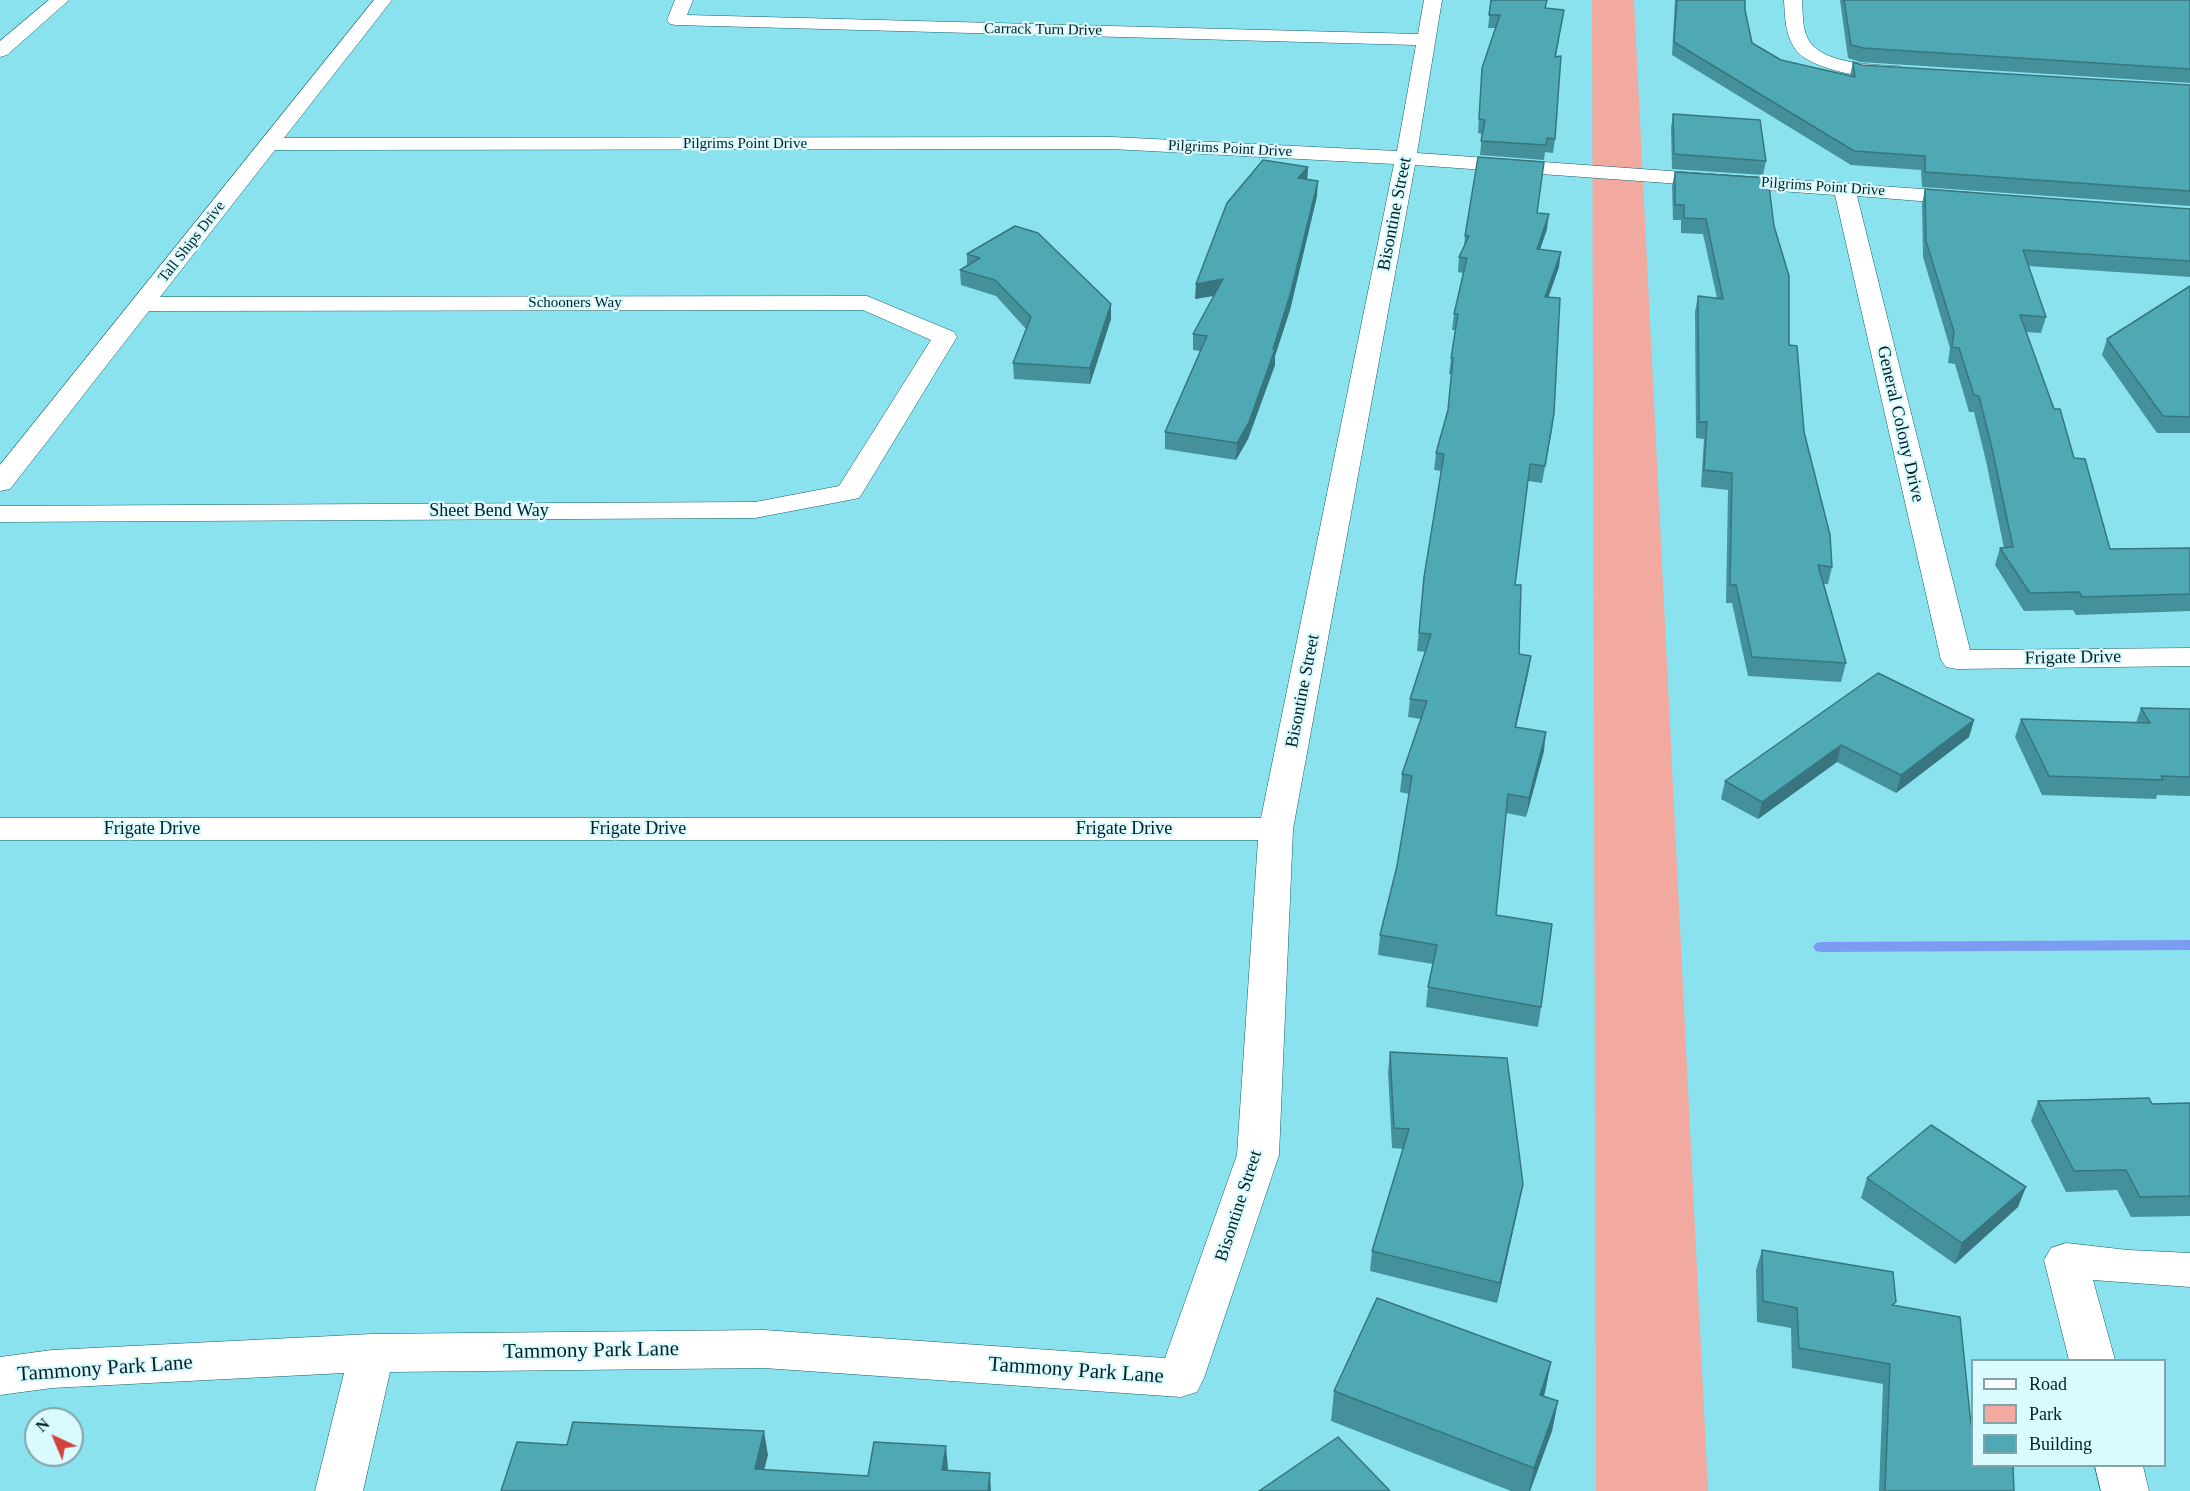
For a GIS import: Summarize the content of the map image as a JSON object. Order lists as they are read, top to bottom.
{
  "streets": {
    "street": [
      "Carrack Turn Drive",
      "Pilgrims Point Drive",
      "Bisontine Street",
      "Tall Ships Drive",
      "Schooners Way",
      "General Colony Drive",
      "Sheet Bend Way",
      "Frigate Drive",
      "Tammony Park Lane"
    ]
  },
  "crossings": [
    ["Carrack Turn Drive", "Bisontine Street"],
    ["Pilgrims Point Drive", "Bisontine Street"],
    ["Pilgrims Point Drive", "Tall Ships Drive"],
    ["Pilgrims Point Drive", "General Colony Drive"],
    ["Bisontine Street", "Frigate Drive"],
    ["Bisontine Street", "Tammony Park Lane"],
    ["Tall Ships Drive", "Schooners Way"],
    ["Schooners Way", "Sheet Bend Way"],
    ["General Colony Drive", "Frigate Drive"]
  ],
  "legend": ["Road", "Park", "Building"],
  "north": "top left"
}
